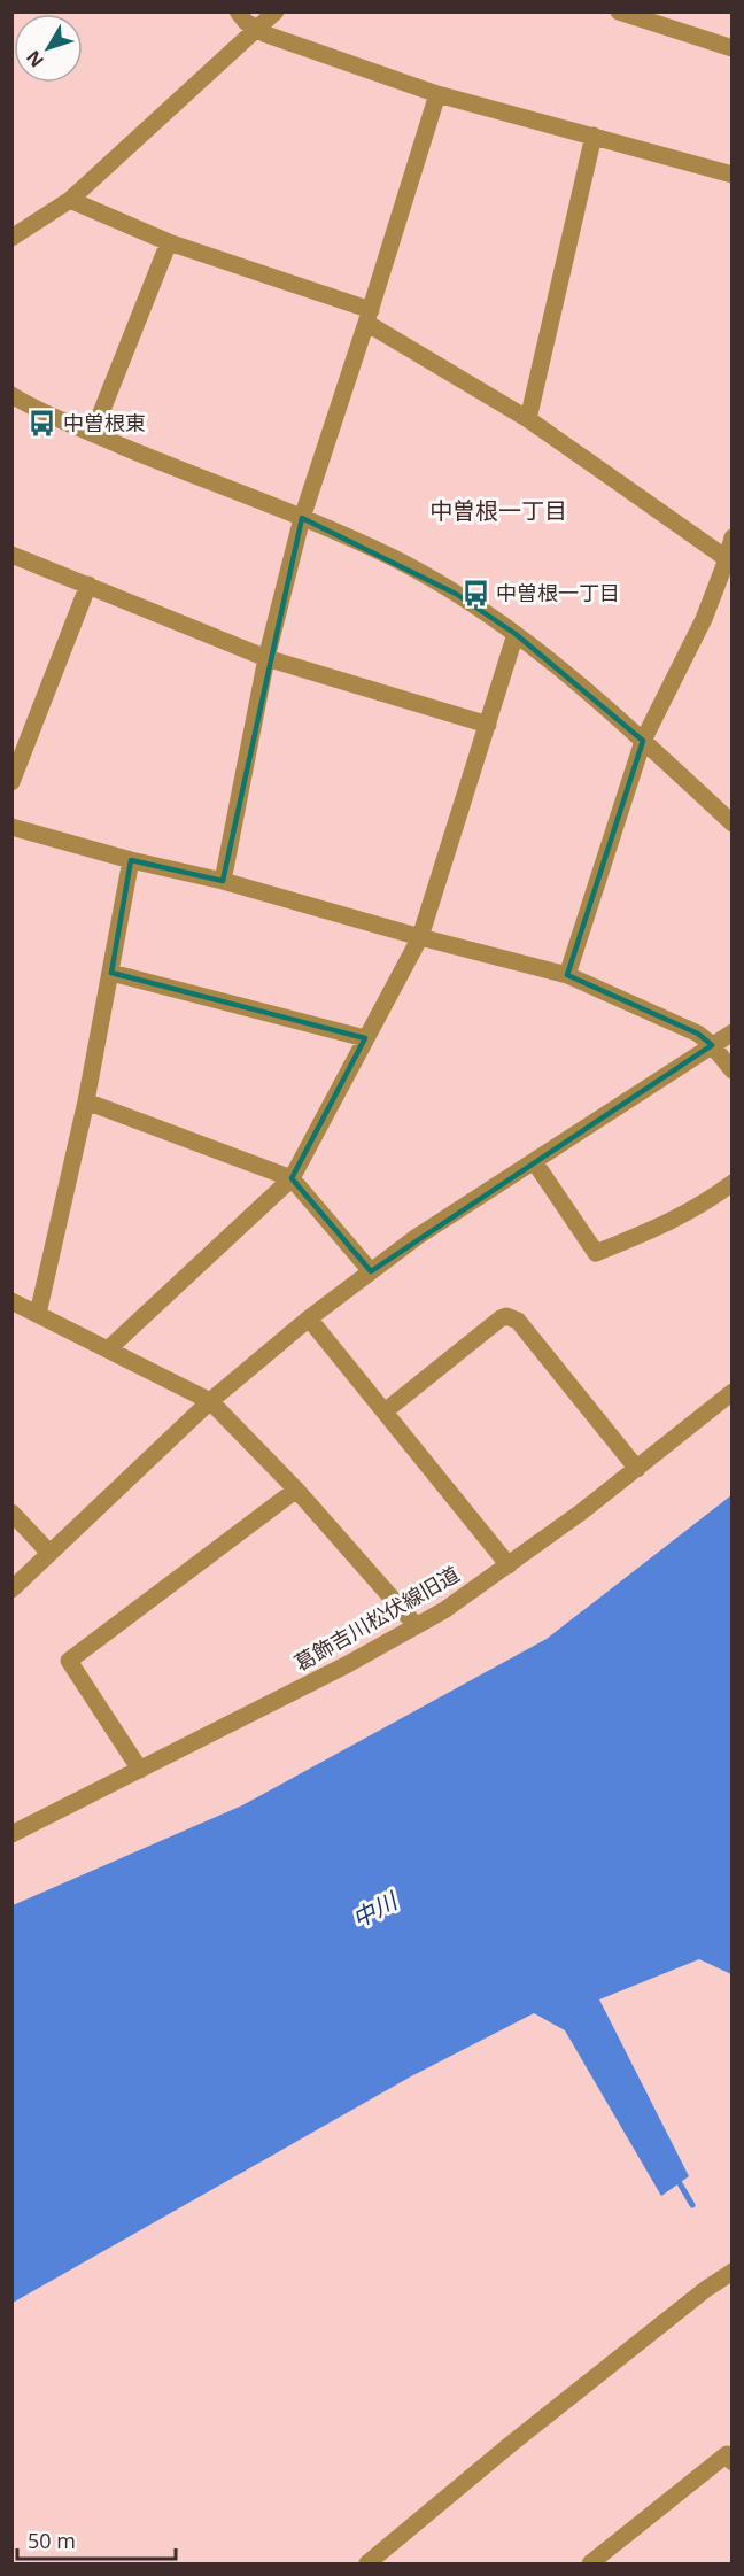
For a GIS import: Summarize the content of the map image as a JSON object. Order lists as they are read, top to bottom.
{
  "streets": {
    "street": ["葛飾吉川松伏線旧道"]
  },
  "districts": ["中曽根一丁目"],
  "water": ["中川"],
  "places": {
    "bus stop": ["中曽根東", "中曽根一丁目"]
  },
  "scale_bar": "50 m",
  "north": "bottom left"
}
